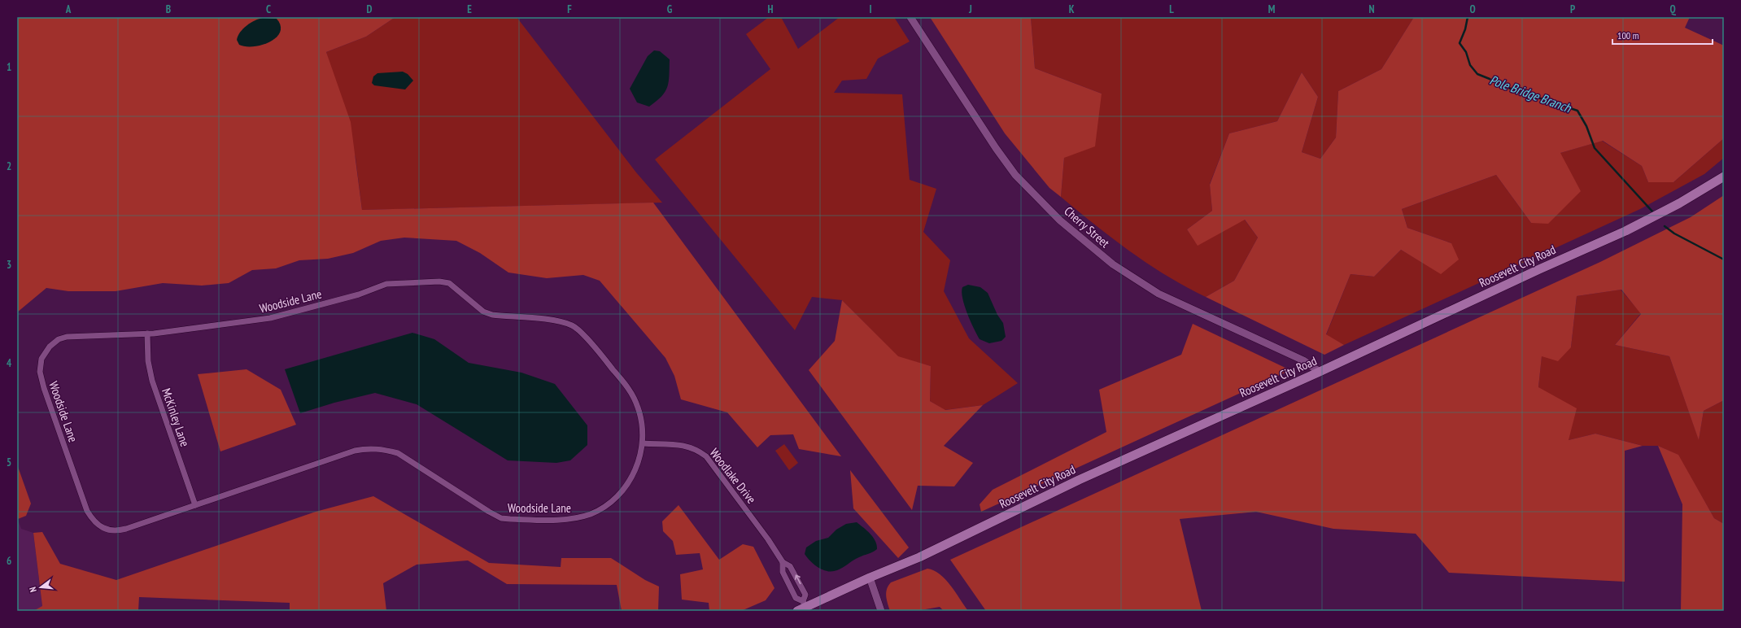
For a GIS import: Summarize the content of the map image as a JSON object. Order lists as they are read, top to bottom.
{
  "streets": {
    "main road": ["Roosevelt City Road"],
    "street": [
      "Cherry Street",
      "Woodside Lane",
      "McKinley Lane",
      "Woodlake Drive"
    ]
  },
  "crossings": [
    ["Cherry Street", "Roosevelt City Road"],
    ["Roosevelt City Road", "Woodlake Drive"],
    ["Woodside Lane", "McKinley Lane"],
    ["Woodside Lane", "Woodlake Drive"]
  ],
  "water": ["Pole Bridge Branch"],
  "scale_bar": "100 m",
  "north": "left",
  "grid": {
    "columns": [
      "A",
      "B",
      "C",
      "D",
      "E",
      "F",
      "G",
      "H",
      "I",
      "J",
      "K",
      "L",
      "M",
      "N",
      "O",
      "P",
      "Q"
    ],
    "rows": [
      "1",
      "2",
      "3",
      "4",
      "5",
      "6"
    ]
  }
}
